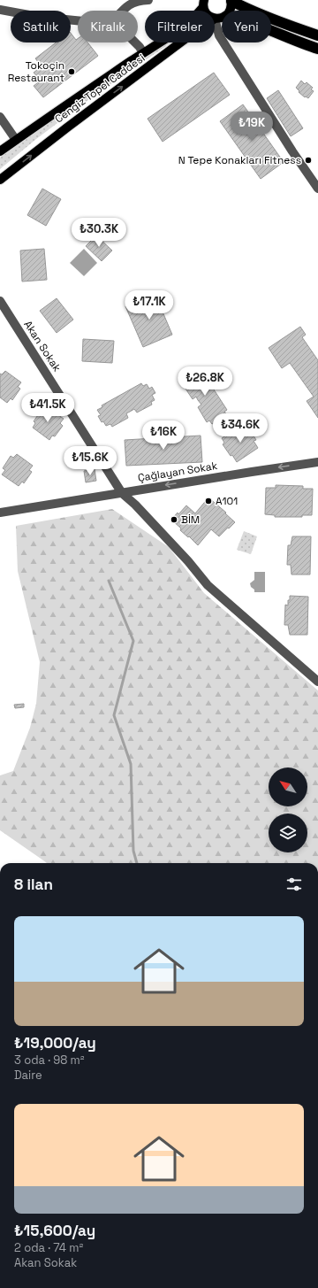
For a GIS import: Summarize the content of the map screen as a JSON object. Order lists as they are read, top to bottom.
{
  "streets": {
    "main road": ["Cengiz Topel Caddesi"],
    "street": ["Akan Sokak", "Çağlayan Sokak"]
  },
  "crossings": [
    ["Akan Sokak", "Çağlayan Sokak"]
  ],
  "one_way": ["Çağlayan Sokak"],
  "places": [
    "Tokoçin Restaurant",
    "N Tepe Konakları Fitness",
    "A101",
    "BİM"
  ],
  "north": "top left",
  "page": {
    "chip": [
      "Satılık",
      "Kiralık",
      "Filtreler",
      "Yeni"
    ],
    "price": [
      "₺19K",
      "₺30.3K",
      "₺17.1K",
      "₺26.8K",
      "₺41.5K",
      "₺34.6K",
      "₺16K",
      "₺15.6K"
    ],
    "heading": "8 ilan",
    "list": [
      {
        "name": "₺19,000/ay",
        "note": "3 oda · 98 m² · Daire"
      },
      {
        "name": "₺15,600/ay",
        "note": "2 oda · 74 m² · Akan Sokak"
      }
    ]
  }
}
